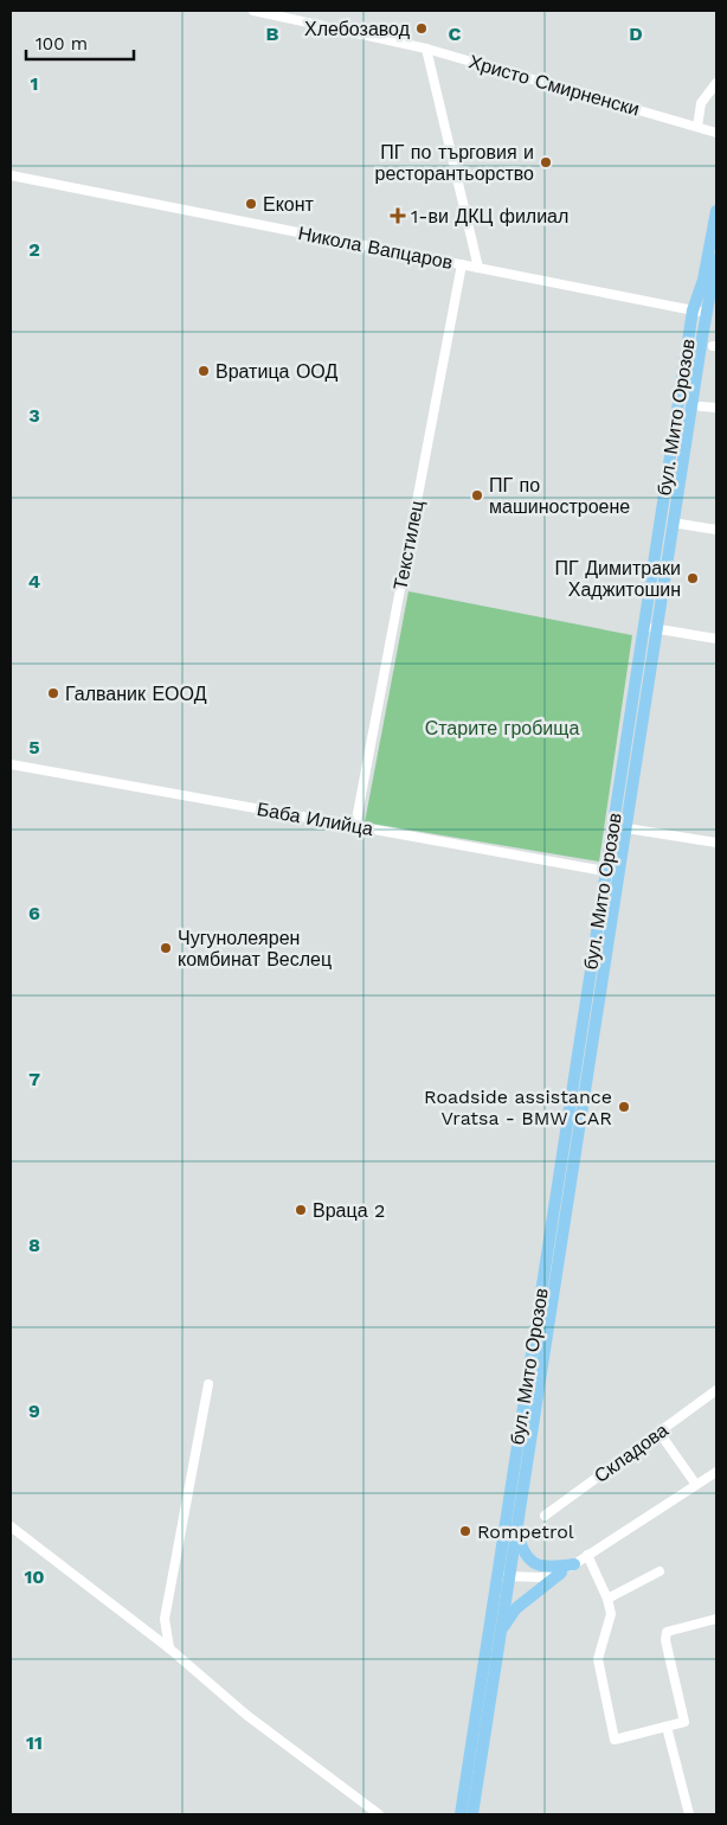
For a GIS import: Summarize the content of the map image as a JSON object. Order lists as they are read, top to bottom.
{
  "streets": {
    "main road": ["бул. Мито Орозов"],
    "street": [
      "Христо Смирненски",
      "Никола Вапцаров",
      "Текстилец",
      "Баба Илийца",
      "Складова"
    ]
  },
  "crossings": [
    ["Никола Вапцаров", "бул. Мито Орозов"],
    ["Никола Вапцаров", "Текстилец"],
    ["бул. Мито Орозов", "Баба Илийца"],
    ["Текстилец", "Баба Илийца"]
  ],
  "parks": ["Старите гробища"],
  "places": {
    "other": [
      "Хлебозавод",
      "ПГ по търговия и ресторантьорство",
      "Еконт",
      "Вратица ООД",
      "ПГ по машиностроене",
      "ПГ Димитраки Хаджитошин",
      "Галваник ЕООД",
      "Чугунолеярен комбинат Веслец",
      "Roadside assistance Vratsa - BMW CAR",
      "Враца 2",
      "Rompetrol"
    ],
    "health": ["1-ви ДКЦ филиал"]
  },
  "scale_bar": "100 m",
  "grid": {
    "columns": ["B", "C", "D"],
    "rows": [
      "1",
      "2",
      "3",
      "4",
      "5",
      "6",
      "7",
      "8",
      "9",
      "10",
      "11"
    ]
  }
}
